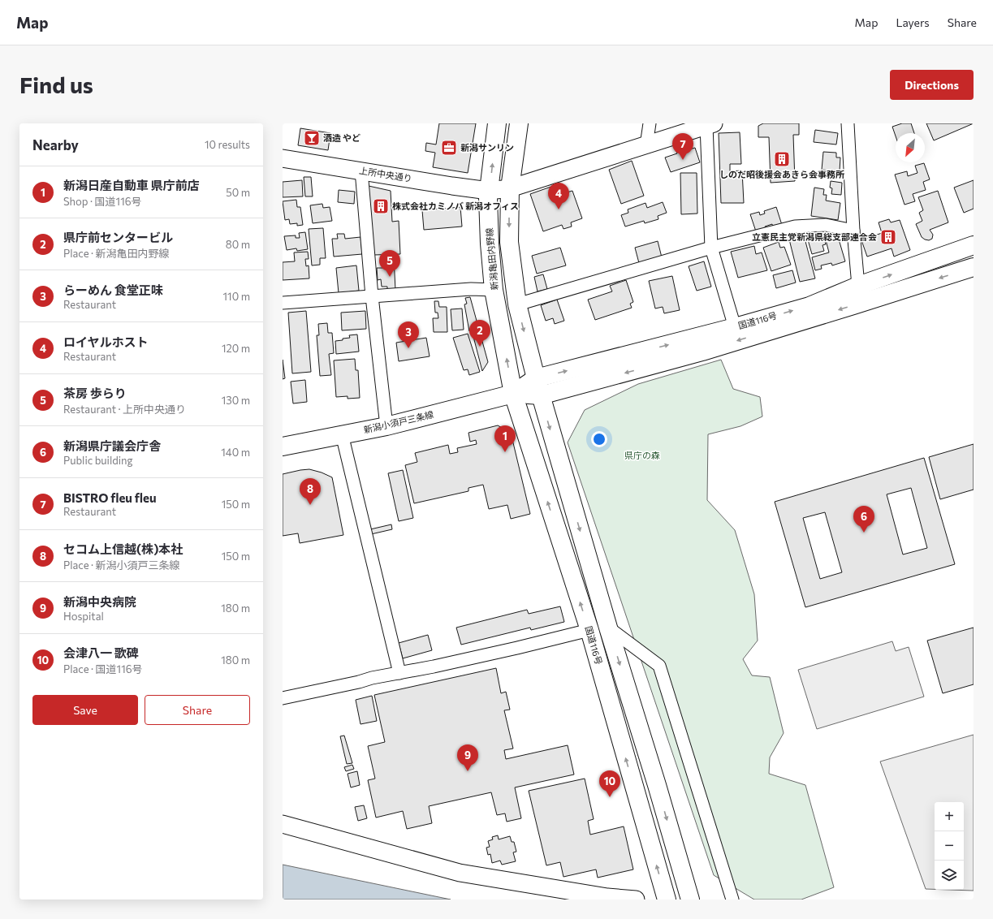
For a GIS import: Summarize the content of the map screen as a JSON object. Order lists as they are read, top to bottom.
{
  "streets": {
    "main road": ["新潟亀田内野線", "国道116号", "新潟小須戸三条線"],
    "street": ["上所中央通り"]
  },
  "crossings": [
    ["上所中央通り", "新潟亀田内野線"],
    ["新潟亀田内野線", "国道116号"],
    ["新潟亀田内野線", "新潟小須戸三条線"],
    ["国道116号", "新潟小須戸三条線"]
  ],
  "parks": ["県庁の森"],
  "places": {
    "bar": ["酒造 やど"],
    "office": ["新潟サンリン"],
    "building": ["しのだ昭後援会あきら会事務所", "株式会社カミノバ 新潟オフィス", "立憲民主党新潟県総支部連合会"]
  },
  "north": "bottom left",
  "page": {
    "header": "Map",
    "nav": ["Map", "Layers", "Share"],
    "buttons": [
      "Directions",
      ["Save", "Share"]
    ],
    "title": "Find us",
    "heading": ["Nearby", "10 results"],
    "pins": [
      "7",
      "4",
      "5",
      "2",
      "3",
      "1",
      "8",
      "6",
      "9",
      "10"
    ],
    "list": [
      {
        "mark": "1",
        "name": "新潟日産自動車 県庁前店",
        "note": "Shop · 国道116号",
        "value": "50 m"
      },
      {
        "mark": "2",
        "name": "県庁前センタービル",
        "note": "Place · 新潟亀田内野線",
        "value": "80 m"
      },
      {
        "mark": "3",
        "name": "らーめん 食堂正味",
        "note": "Restaurant",
        "value": "110 m"
      },
      {
        "mark": "4",
        "name": "ロイヤルホスト",
        "note": "Restaurant",
        "value": "120 m"
      },
      {
        "mark": "5",
        "name": "茶房 歩らり",
        "note": "Restaurant · 上所中央通り",
        "value": "130 m"
      },
      {
        "mark": "6",
        "name": "新潟県庁議会庁舎",
        "note": "Public building",
        "value": "140 m"
      },
      {
        "mark": "7",
        "name": "BISTRO fleu fleu",
        "note": "Restaurant",
        "value": "150 m"
      },
      {
        "mark": "8",
        "name": "セコム上信越(株)本社",
        "note": "Place · 新潟小須戸三条線",
        "value": "150 m"
      },
      {
        "mark": "9",
        "name": "新潟中央病院",
        "note": "Hospital",
        "value": "180 m"
      },
      {
        "mark": "10",
        "name": "会津八一 歌碑",
        "note": "Place · 国道116号",
        "value": "180 m"
      }
    ],
    "map_buttons": ["+", "−"]
  }
}
